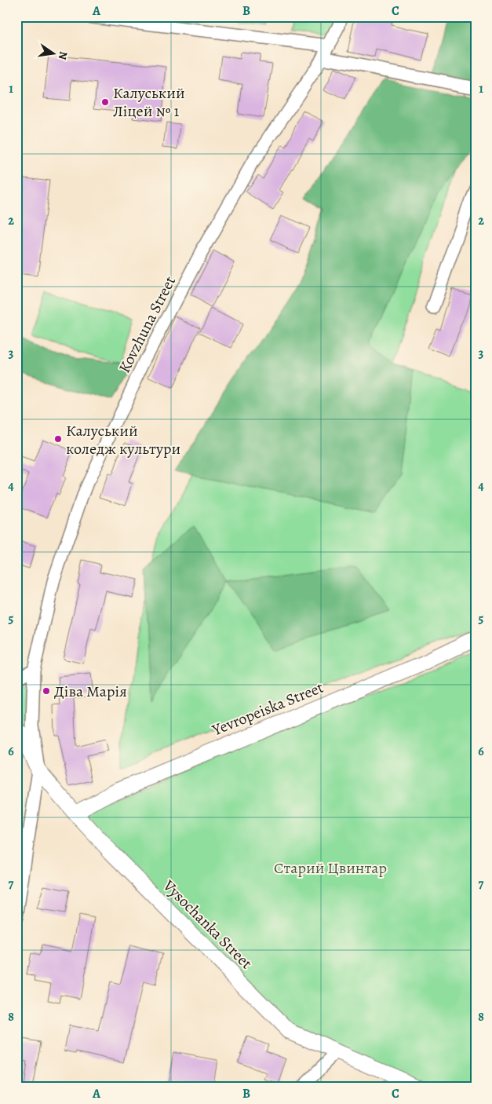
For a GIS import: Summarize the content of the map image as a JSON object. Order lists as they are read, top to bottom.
{
  "streets": {
    "street": ["Kovzhuna Street", "Yevropeiska Street", "Vysochanka Street"]
  },
  "crossings": [
    ["Kovzhuna Street", "Vysochanka Street"],
    ["Yevropeiska Street", "Vysochanka Street"]
  ],
  "parks": ["Старий Цвинтар"],
  "places": ["Калуський Ліцей № 1", "Калуський коледж культури", "Діва Марія"],
  "north": "right",
  "grid": {
    "columns": ["A", "B", "C"],
    "rows": [
      "1",
      "2",
      "3",
      "4",
      "5",
      "6",
      "7",
      "8"
    ]
  }
}
